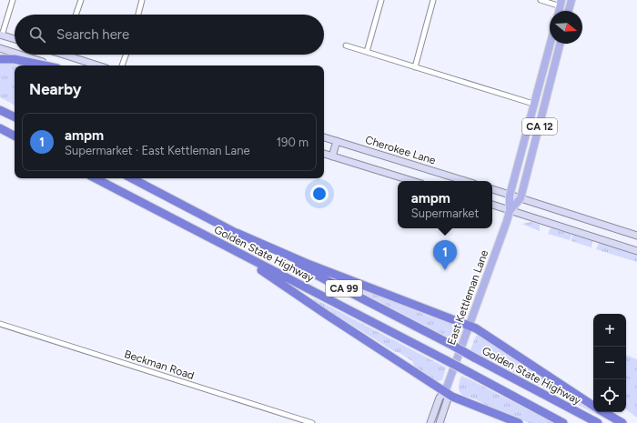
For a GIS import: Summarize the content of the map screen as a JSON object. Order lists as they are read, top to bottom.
{
  "streets": {
    "highway": ["Golden State Highway", "CA 99"],
    "main road": ["CA 12", "Cherokee Lane", "East Kettleman Lane"],
    "street": ["Beckman Road"]
  },
  "north": "right",
  "page": {
    "search": "Search here",
    "heading": "Nearby",
    "list": [
      {
        "mark": "1",
        "name": "ampm",
        "note": "Supermarket · East Kettleman Lane",
        "value": "190 m"
      }
    ],
    "popup": ["ampm", "Supermarket"],
    "pins": "1",
    "map_buttons": ["+", "−"]
  }
}
